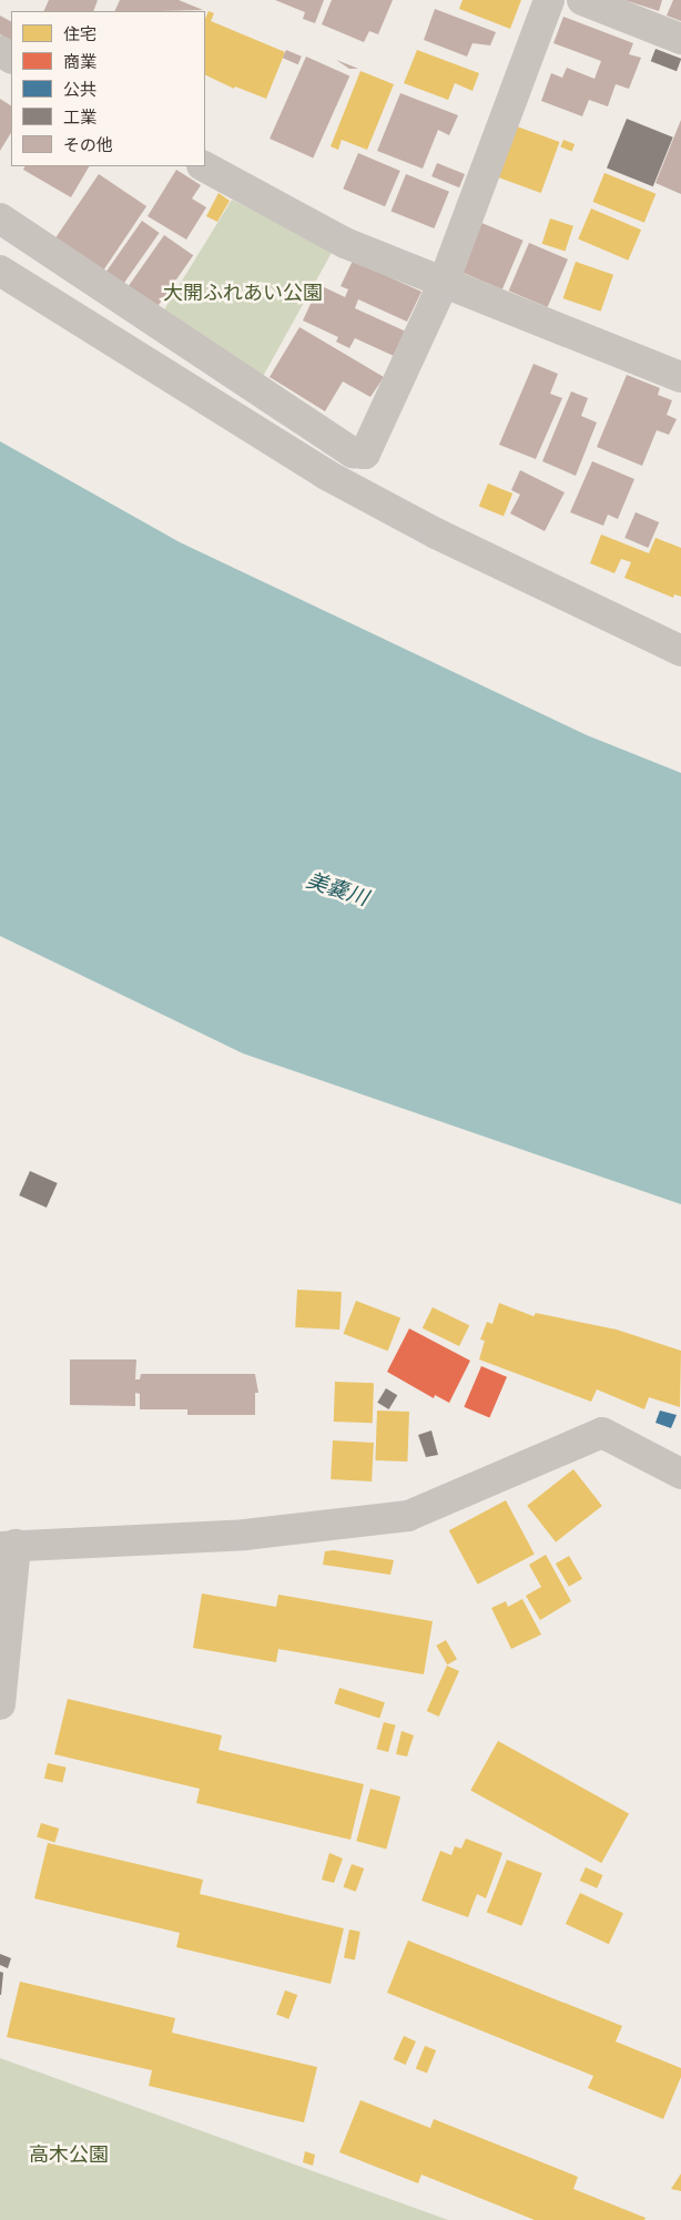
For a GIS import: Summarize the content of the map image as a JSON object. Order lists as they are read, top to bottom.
{
  "water": ["美嚢川"],
  "parks": ["大開ふれあい公園", "高木公園"],
  "legend": [
    "住宅",
    "商業",
    "公共",
    "工業",
    "その他"
  ]
}
